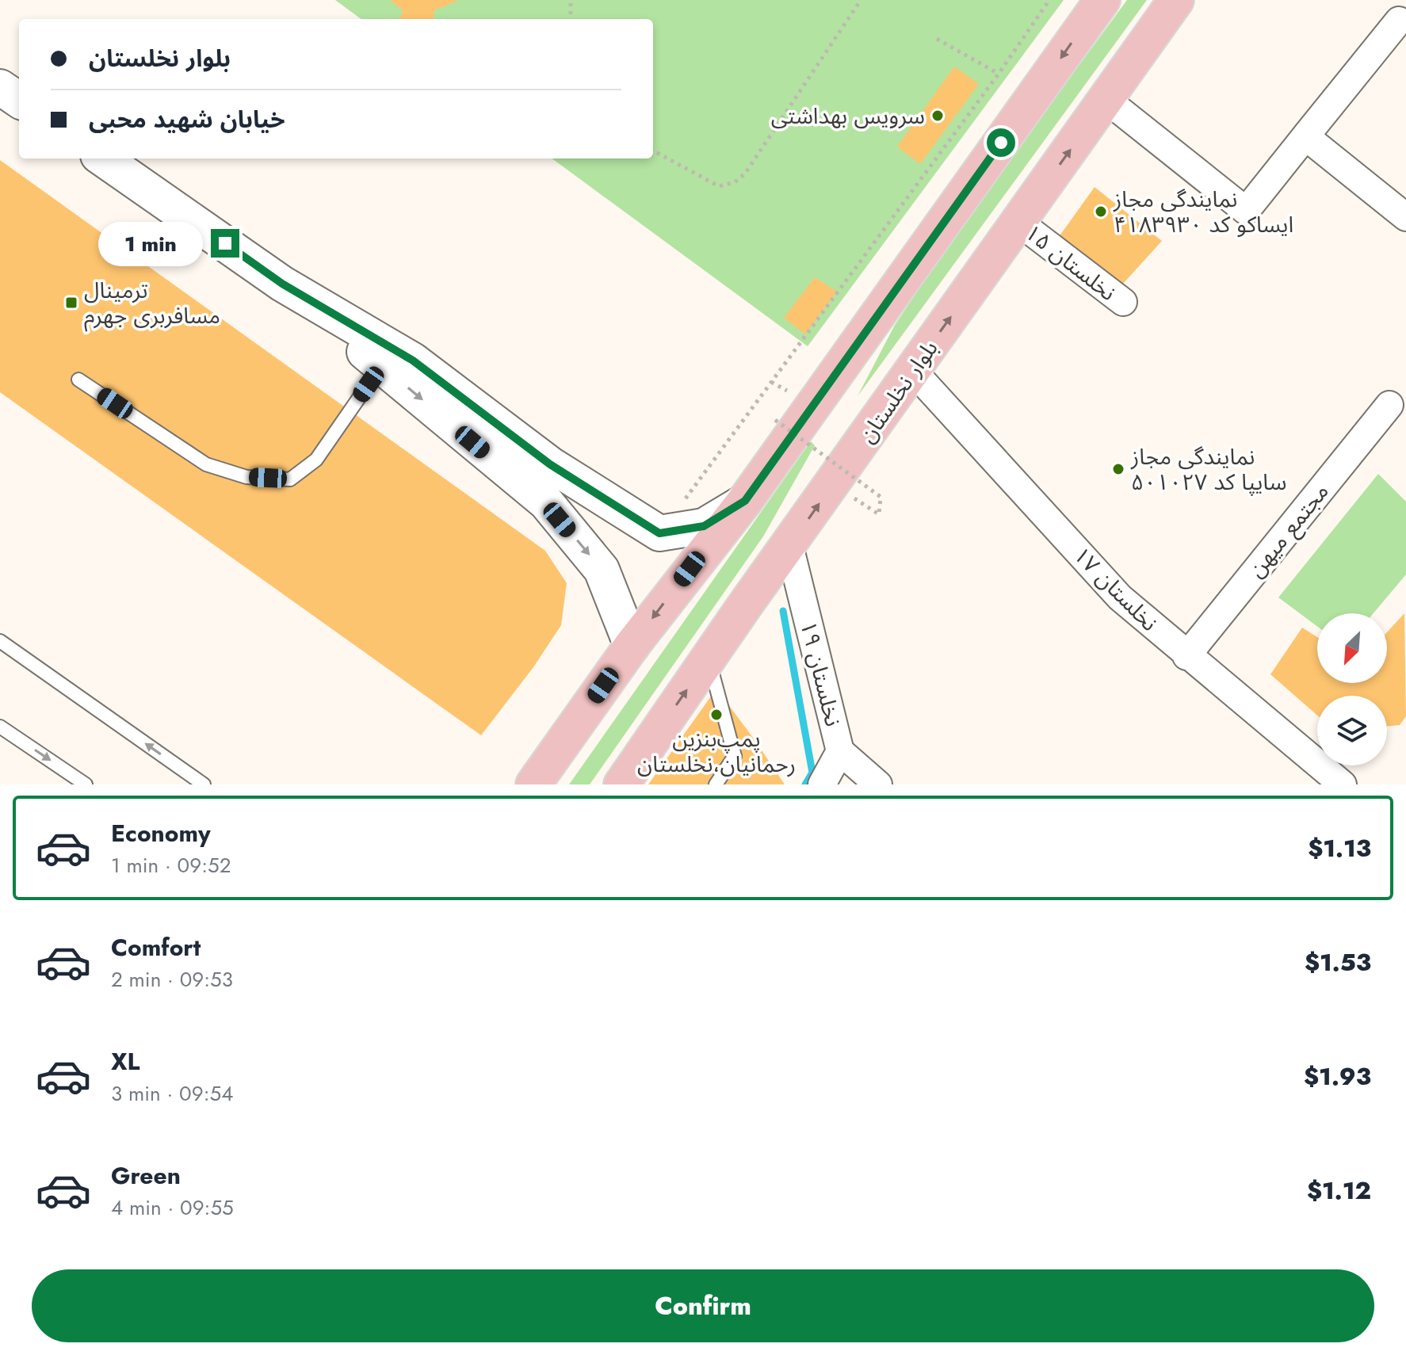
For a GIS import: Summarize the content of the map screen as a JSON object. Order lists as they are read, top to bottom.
{
  "streets": {
    "main road": ["بلوار نخلستان"],
    "street": [
      "نخلستان ۱۵",
      "مجتمع میهن",
      "نخلستان ۱۷",
      "نخلستان ۱۹"
    ]
  },
  "crossings": [
    ["نخلستان ۱۵", "بلوار نخلستان"],
    ["بلوار نخلستان", "نخلستان ۱۷"],
    ["بلوار نخلستان", "نخلستان ۱۹"],
    ["مجتمع میهن", "نخلستان ۱۷"]
  ],
  "places": {
    "other": [
      "سرویس بهداشتی",
      "نمایندگی مجاز ایساکو کد ۴۱۸۳۹۳۰",
      "نمایندگی مجاز سایپا کد ۵۰۱۰۲۷",
      "پمپ‌بنزین رحمانیان،نخلستان"
    ],
    "transit": ["ترمینال مسافربری جهرم"]
  },
  "north": "bottom left",
  "page": {
    "banner": ["بلوار نخلستان", "خیابان شهید محبی"],
    "bubble": "1 min",
    "list": [
      {
        "name": "Economy",
        "note": "1 min · 09:52",
        "value": "$1.13"
      },
      {
        "name": "Comfort",
        "note": "2 min · 09:53",
        "value": "$1.53"
      },
      {
        "name": "XL",
        "note": "3 min · 09:54",
        "value": "$1.93"
      },
      {
        "name": "Green",
        "note": "4 min · 09:55",
        "value": "$1.12"
      }
    ],
    "buttons": "Confirm"
  }
}
